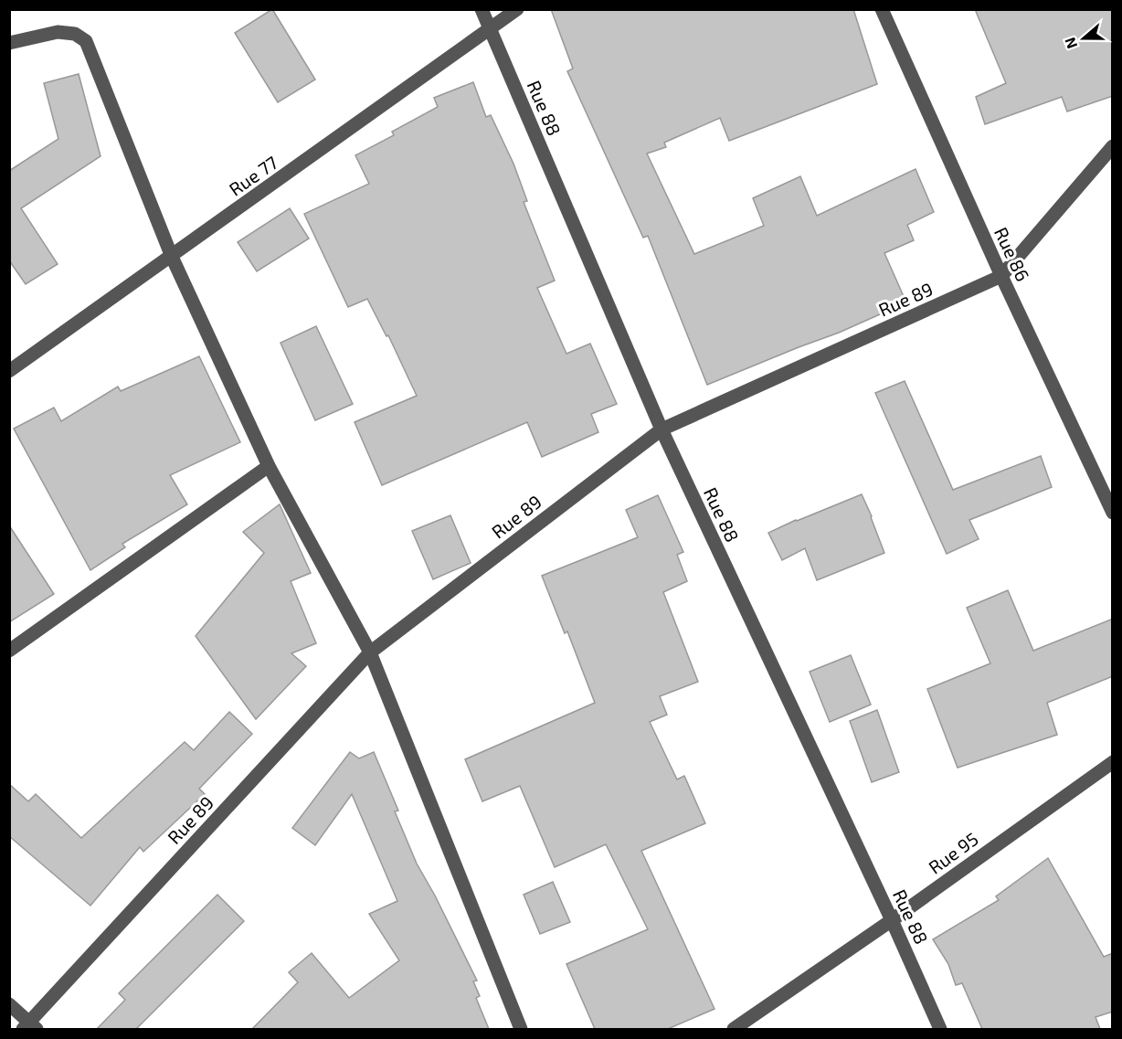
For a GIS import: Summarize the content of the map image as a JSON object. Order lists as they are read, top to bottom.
{
  "streets": {
    "street": [
      "Rue 88",
      "Rue 77",
      "Rue 86",
      "Rue 89",
      "Rue 95"
    ]
  },
  "crossings": [
    ["Rue 88", "Rue 77"],
    ["Rue 88", "Rue 89"],
    ["Rue 88", "Rue 95"],
    ["Rue 86", "Rue 89"]
  ],
  "north": "left"
}
